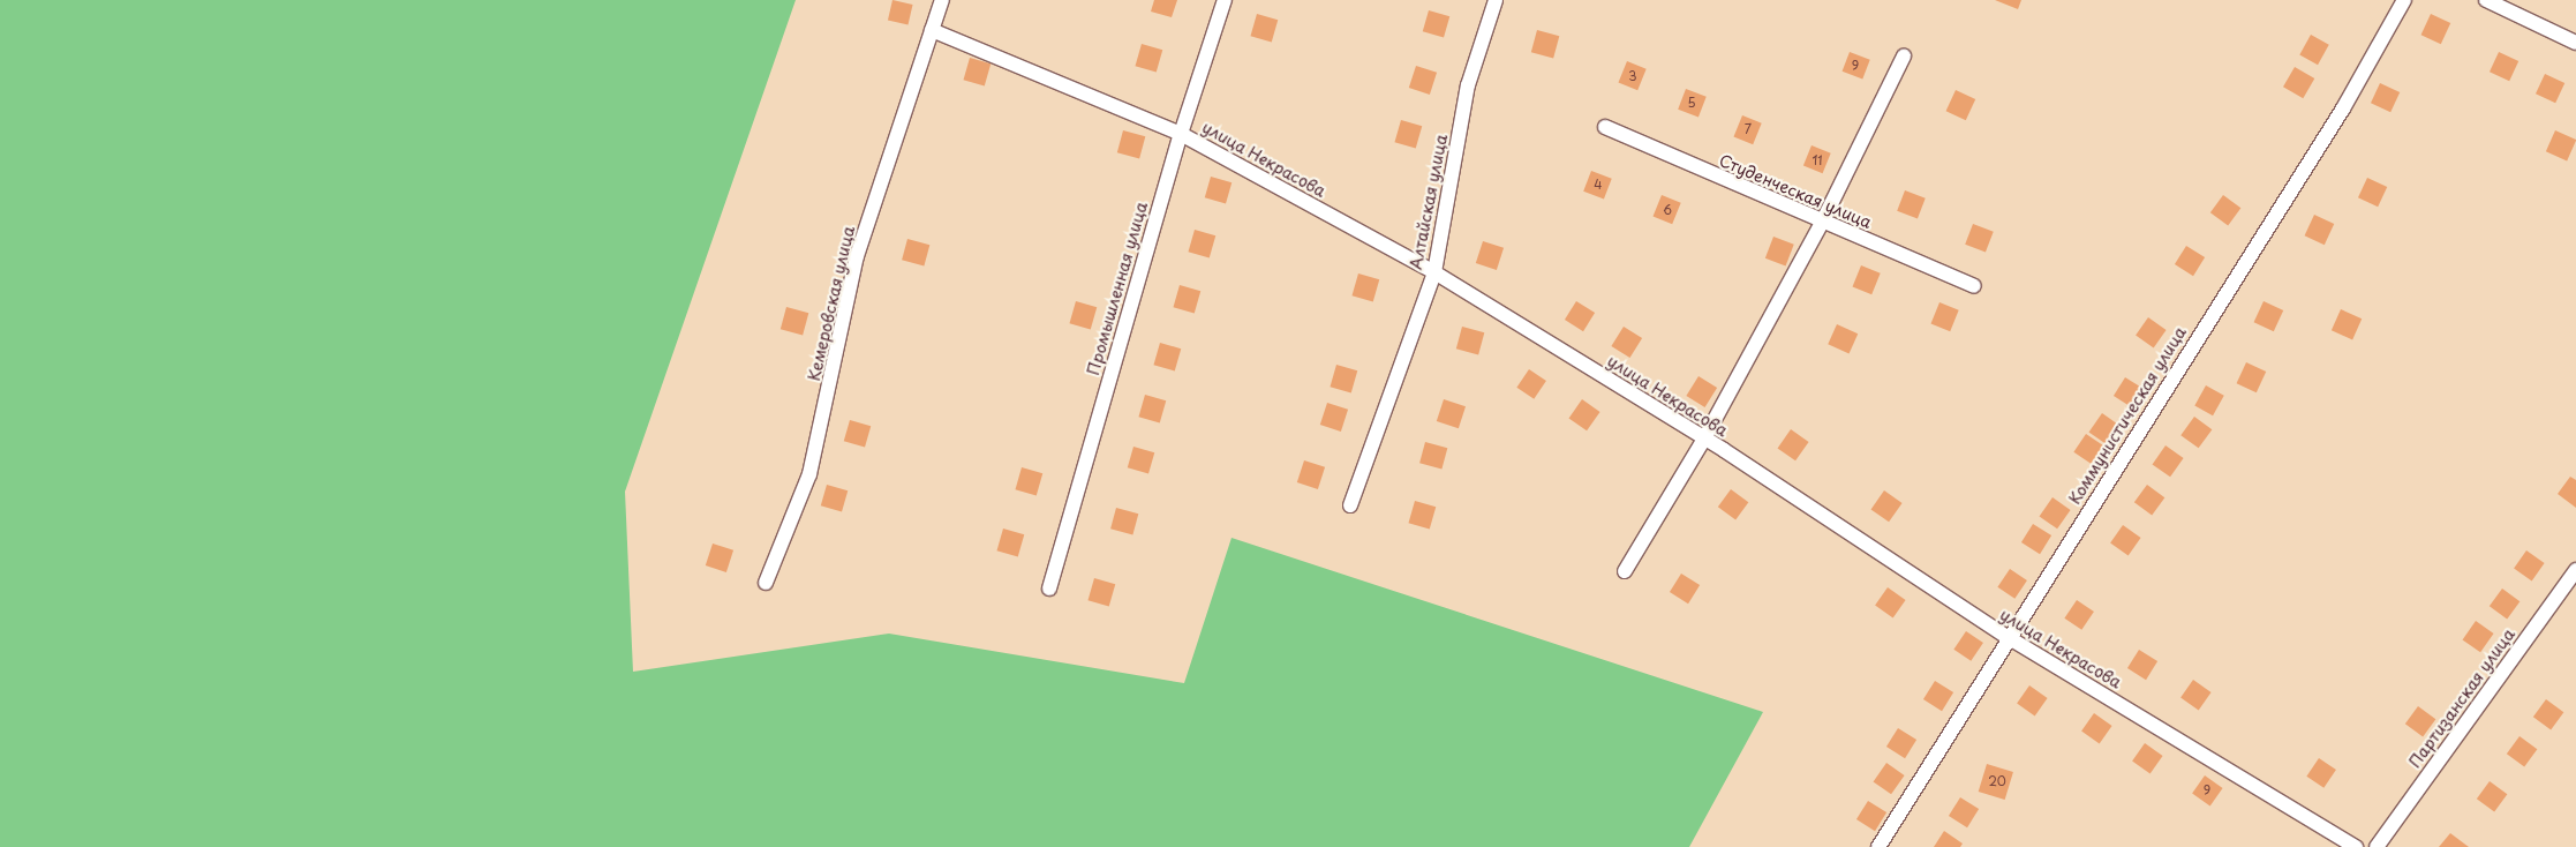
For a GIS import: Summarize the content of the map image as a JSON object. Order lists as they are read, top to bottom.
{
  "streets": {
    "street": [
      "улица Некрасова",
      "Студенческая улица",
      "Алтайская улица",
      "Промышленная улица",
      "Кемеровская улица",
      "Коммунистическая улица",
      "Партизанская улица"
    ]
  },
  "crossings": [
    ["улица Некрасова", "Алтайская улица"],
    ["улица Некрасова", "Промышленная улица"],
    ["улица Некрасова", "Кемеровская улица"],
    ["улица Некрасова", "Коммунистическая улица"]
  ],
  "house_numbers": [
    "9",
    "3",
    "5",
    "7",
    "11",
    "4",
    "6",
    "20",
    "9"
  ]
}
